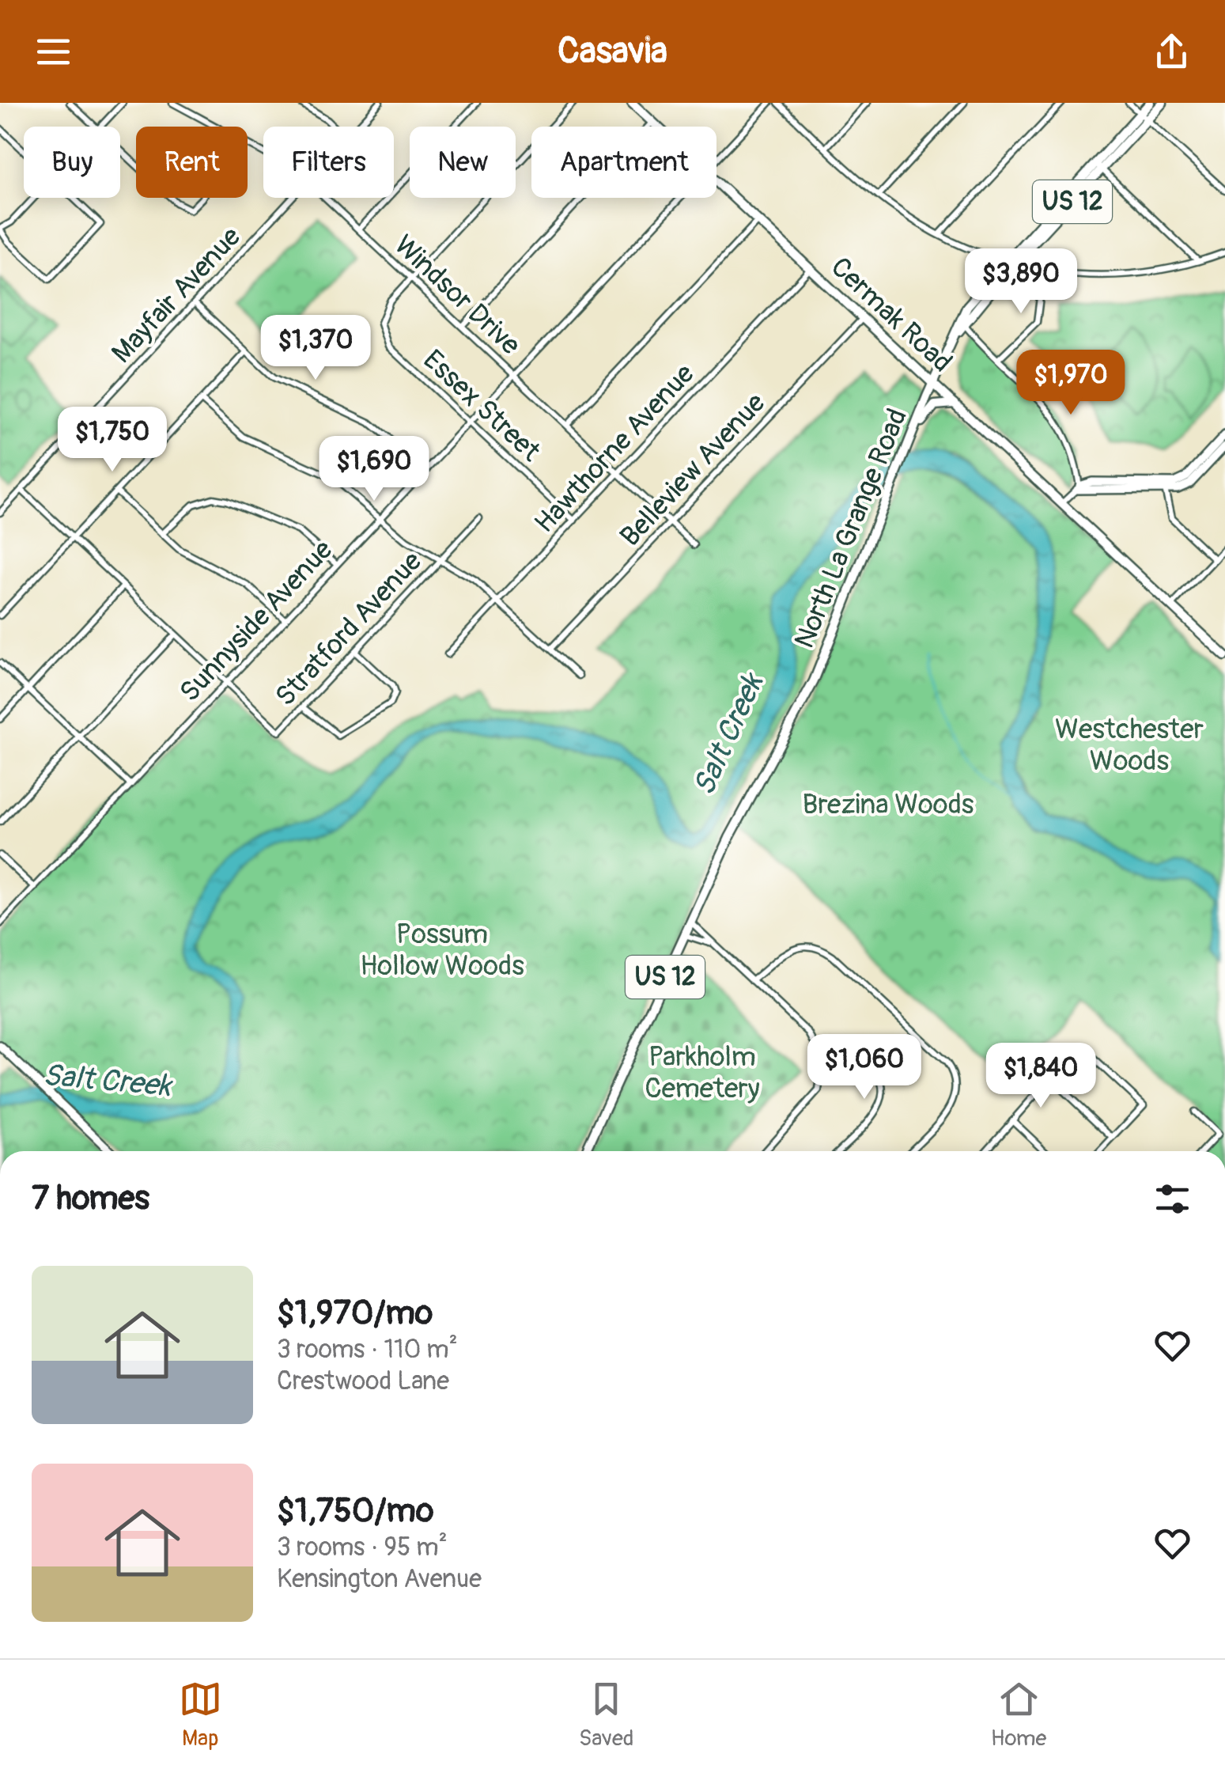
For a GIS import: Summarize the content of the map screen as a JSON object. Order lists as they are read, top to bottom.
{
  "streets": {
    "main road": ["US 12", "Cermak Road", "North La Grange Road"],
    "street": [
      "Mayfair Avenue",
      "Windsor Drive",
      "Essex Street",
      "Hawthorne Avenue",
      "Belleview Avenue",
      "Sunnyside Avenue",
      "Stratford Avenue"
    ]
  },
  "crossings": [
    ["US 12", "Cermak Road"],
    ["US 12", "North La Grange Road"],
    ["Windsor Drive", "Essex Street"],
    ["Windsor Drive", "Hawthorne Avenue"],
    ["Windsor Drive", "Belleview Avenue"],
    ["Windsor Drive", "Sunnyside Avenue"],
    ["Cermak Road", "Hawthorne Avenue"],
    ["Cermak Road", "Belleview Avenue"],
    ["Cermak Road", "North La Grange Road"],
    ["Essex Street", "Hawthorne Avenue"],
    ["Essex Street", "Sunnyside Avenue"],
    ["Sunnyside Avenue", "Stratford Avenue"]
  ],
  "water": ["Salt Creek"],
  "parks": [
    "Westchester Woods",
    "Brezina Woods",
    "Possum Hollow Woods",
    "Parkholm Cemetery"
  ],
  "page": {
    "header": "Casavia",
    "chip": [
      "Buy",
      "Rent",
      "Filters",
      "New",
      "Apartment"
    ],
    "price": [
      "$3,890",
      "$1,370",
      "$1,970",
      "$1,750",
      "$1,690",
      "$1,060",
      "$1,840"
    ],
    "heading": "7 homes",
    "list": [
      {
        "name": "$1,970/mo",
        "note": "3 rooms · 110 m² · Crestwood Lane"
      },
      {
        "name": "$1,750/mo",
        "note": "3 rooms · 95 m² · Kensington Avenue"
      }
    ],
    "tabs": ["Map", "Saved", "Home"]
  }
}
